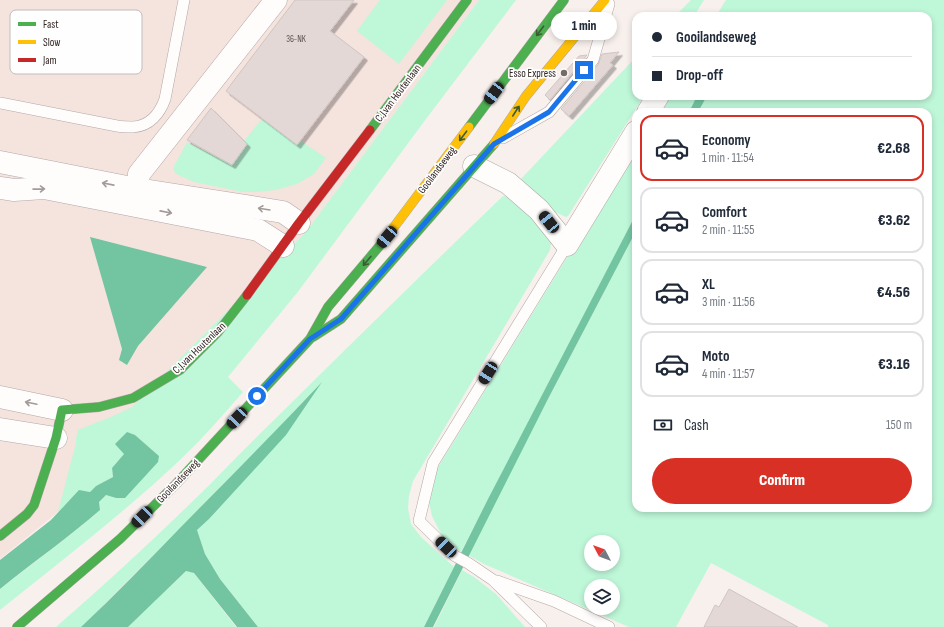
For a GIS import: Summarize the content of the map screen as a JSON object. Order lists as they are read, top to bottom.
{
  "streets": {
    "main road": ["C.J.van Houtenlaan", "Gooilandseweg"]
  },
  "places": ["Esso Express"],
  "house_numbers": ["36-NK"],
  "legend": ["Fast", "Slow", "Jam"],
  "north": "top left",
  "page": {
    "bubble": "1 min",
    "banner": ["Gooilandseweg", "Drop-off"],
    "list": [
      {
        "name": "Economy",
        "note": "1 min · 11:54",
        "value": "€2.68"
      },
      {
        "name": "Comfort",
        "note": "2 min · 11:55",
        "value": "€3.62"
      },
      {
        "name": "XL",
        "note": "3 min · 11:56",
        "value": "€4.56"
      },
      {
        "name": "Moto",
        "note": "4 min · 11:57",
        "value": "€3.16"
      }
    ],
    "pay": ["Cash", "150 m"],
    "buttons": "Confirm"
  }
}
